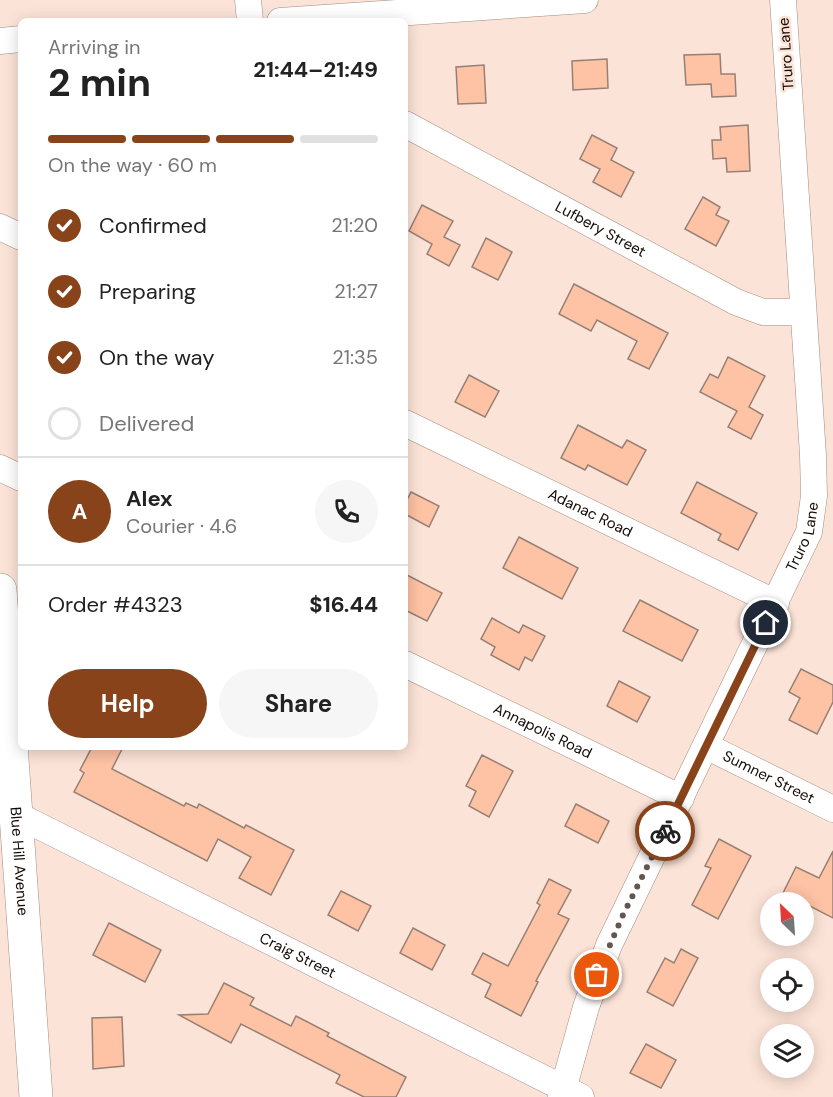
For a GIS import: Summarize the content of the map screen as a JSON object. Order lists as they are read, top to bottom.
{
  "streets": {
    "highway": ["Blue Hill Avenue"],
    "street": [
      "Truro Lane",
      "Lufbery Street",
      "Adanac Road",
      "Annapolis Road",
      "Sumner Street",
      "Craig Street"
    ]
  },
  "crossings": [
    ["Truro Lane", "Lufbery Street"],
    ["Truro Lane", "Adanac Road"],
    ["Truro Lane", "Annapolis Road"],
    ["Truro Lane", "Sumner Street"],
    ["Truro Lane", "Craig Street"],
    ["Blue Hill Avenue", "Craig Street"]
  ],
  "north": "top left",
  "page": {
    "heading": ["2 min", "Arriving in", "21:44–21:49"],
    "panel": [
      "Alex",
      "Courier · 4.6",
      "Order #4323",
      "$16.44"
    ],
    "bar": "On the way · 60 m",
    "list": [
      ["Confirmed", "21:20"],
      ["Preparing", "21:27"],
      ["On the way", "21:35"],
      "Delivered"
    ],
    "round": "A",
    "buttons": ["Help", "Share"]
  }
}
